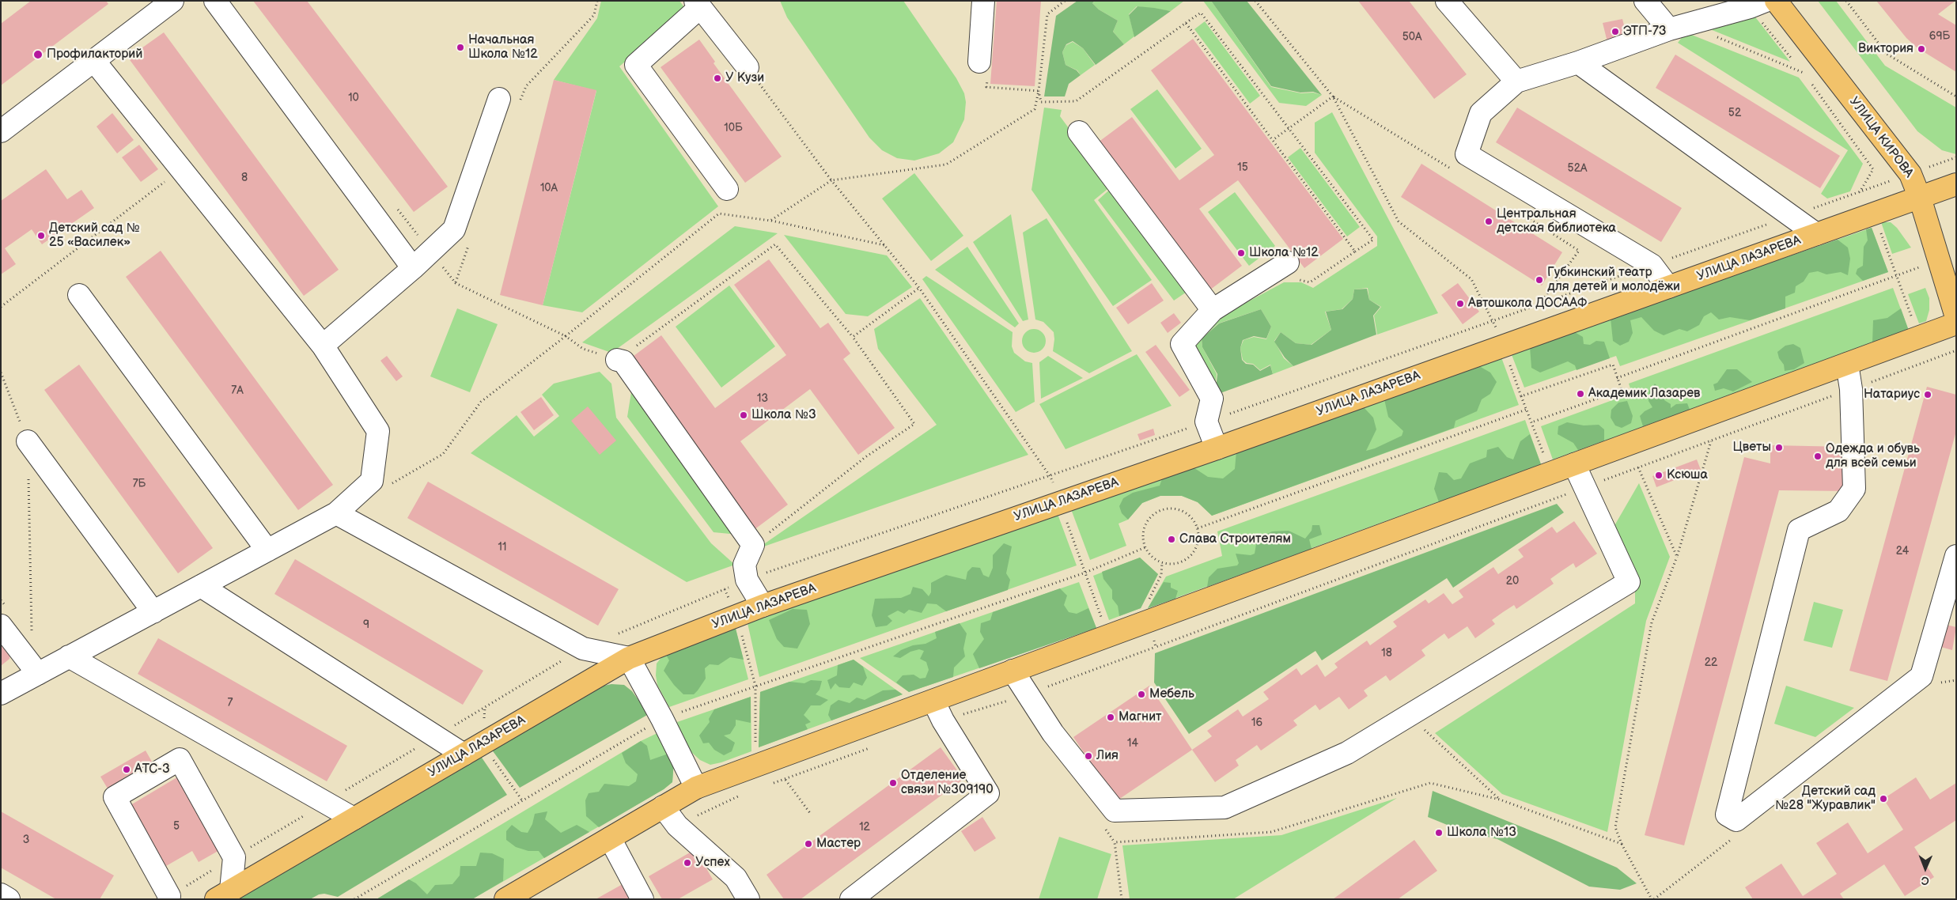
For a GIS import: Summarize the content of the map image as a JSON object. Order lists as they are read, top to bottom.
{
  "streets": {
    "main road": ["УЛИЦА КИРОВА", "УЛИЦА ЛАЗАРЕВА"]
  },
  "crossings": [
    ["УЛИЦА КИРОВА", "УЛИЦА ЛАЗАРЕВА"]
  ],
  "places": [
    "ЭТП-73",
    "Начальная Школа №12",
    "Виктория",
    "Профилакторий",
    "У Кузи",
    "Центральная детская библиотека",
    "Детский сад № 25 «Василек»",
    "Школа №12",
    "Губкинский театр для детей и молодёжи",
    "Автошкола ДОСААФ",
    "Академик Лазарев",
    "Натариус",
    "Школа №3",
    "Цветы",
    "Одежда и обувь для всей семьи",
    "Ксюша",
    "Слава Строителям",
    "Мебель",
    "Магнит",
    "Лия",
    "АТС-3",
    "Отделение связи №309190",
    "Детский сад №28 \"Журавлик\"",
    "Школа №13",
    "Мастер",
    "Успех"
  ],
  "house_numbers": [
    "69Б",
    "50А",
    "10",
    "52",
    "10Б",
    "15",
    "52А",
    "8",
    "10А",
    "7А",
    "13",
    "7Б",
    "11",
    "24",
    "20",
    "9",
    "18",
    "22",
    "7",
    "16",
    "14",
    "5",
    "12",
    "3"
  ],
  "north": "bottom"
}
